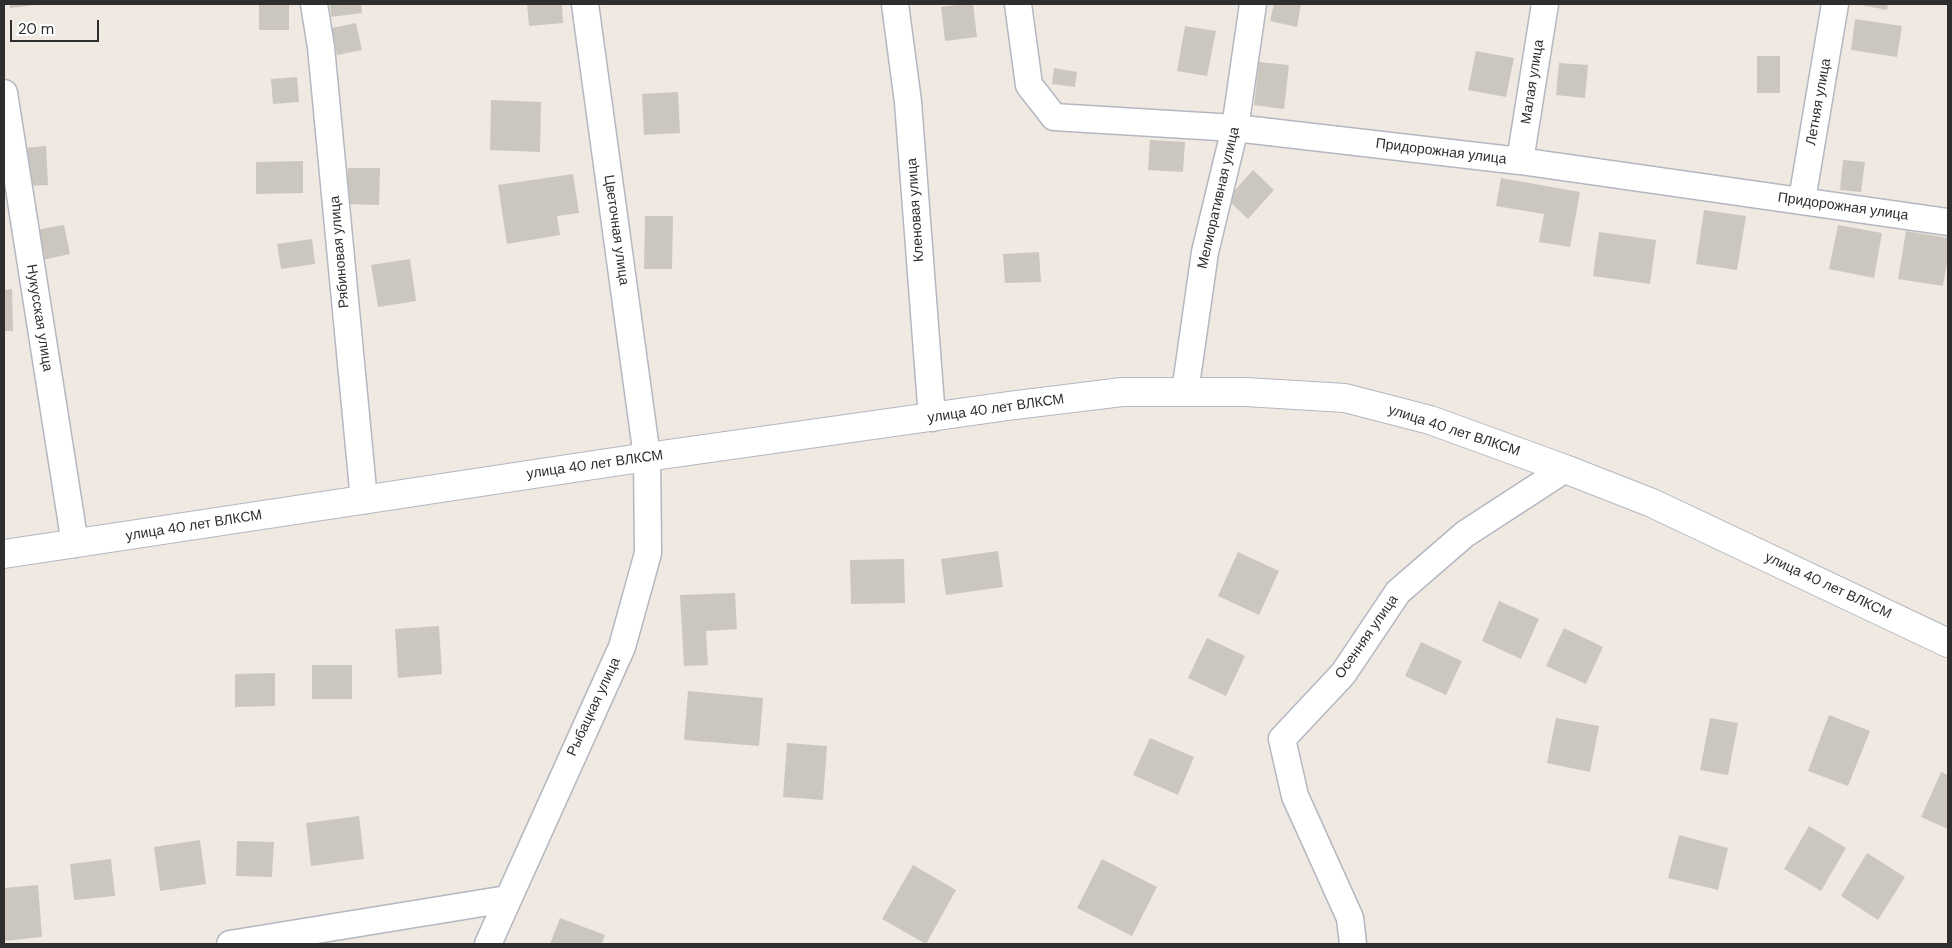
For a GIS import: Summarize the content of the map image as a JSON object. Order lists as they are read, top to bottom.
{
  "streets": {
    "street": [
      "Малая улица",
      "Летняя улица",
      "Придорожная улица",
      "Мелиоративная улица",
      "Кленовая улица",
      "Цветочная улица",
      "Рябиновая улица",
      "Нукусская улица",
      "улица 40 лет ВЛКСМ",
      "Осенняя улица",
      "Рыбацкая улица"
    ]
  },
  "crossings": [
    ["Малая улица", "Придорожная улица"],
    ["Летняя улица", "Придорожная улица"],
    ["Придорожная улица", "Мелиоративная улица"],
    ["Мелиоративная улица", "улица 40 лет ВЛКСМ"],
    ["Кленовая улица", "улица 40 лет ВЛКСМ"],
    ["Цветочная улица", "улица 40 лет ВЛКСМ"],
    ["Цветочная улица", "Рыбацкая улица"],
    ["Рябиновая улица", "улица 40 лет ВЛКСМ"],
    ["Нукусская улица", "улица 40 лет ВЛКСМ"],
    ["улица 40 лет ВЛКСМ", "Осенняя улица"],
    ["улица 40 лет ВЛКСМ", "Рыбацкая улица"]
  ],
  "scale_bar": "20 m"
}
